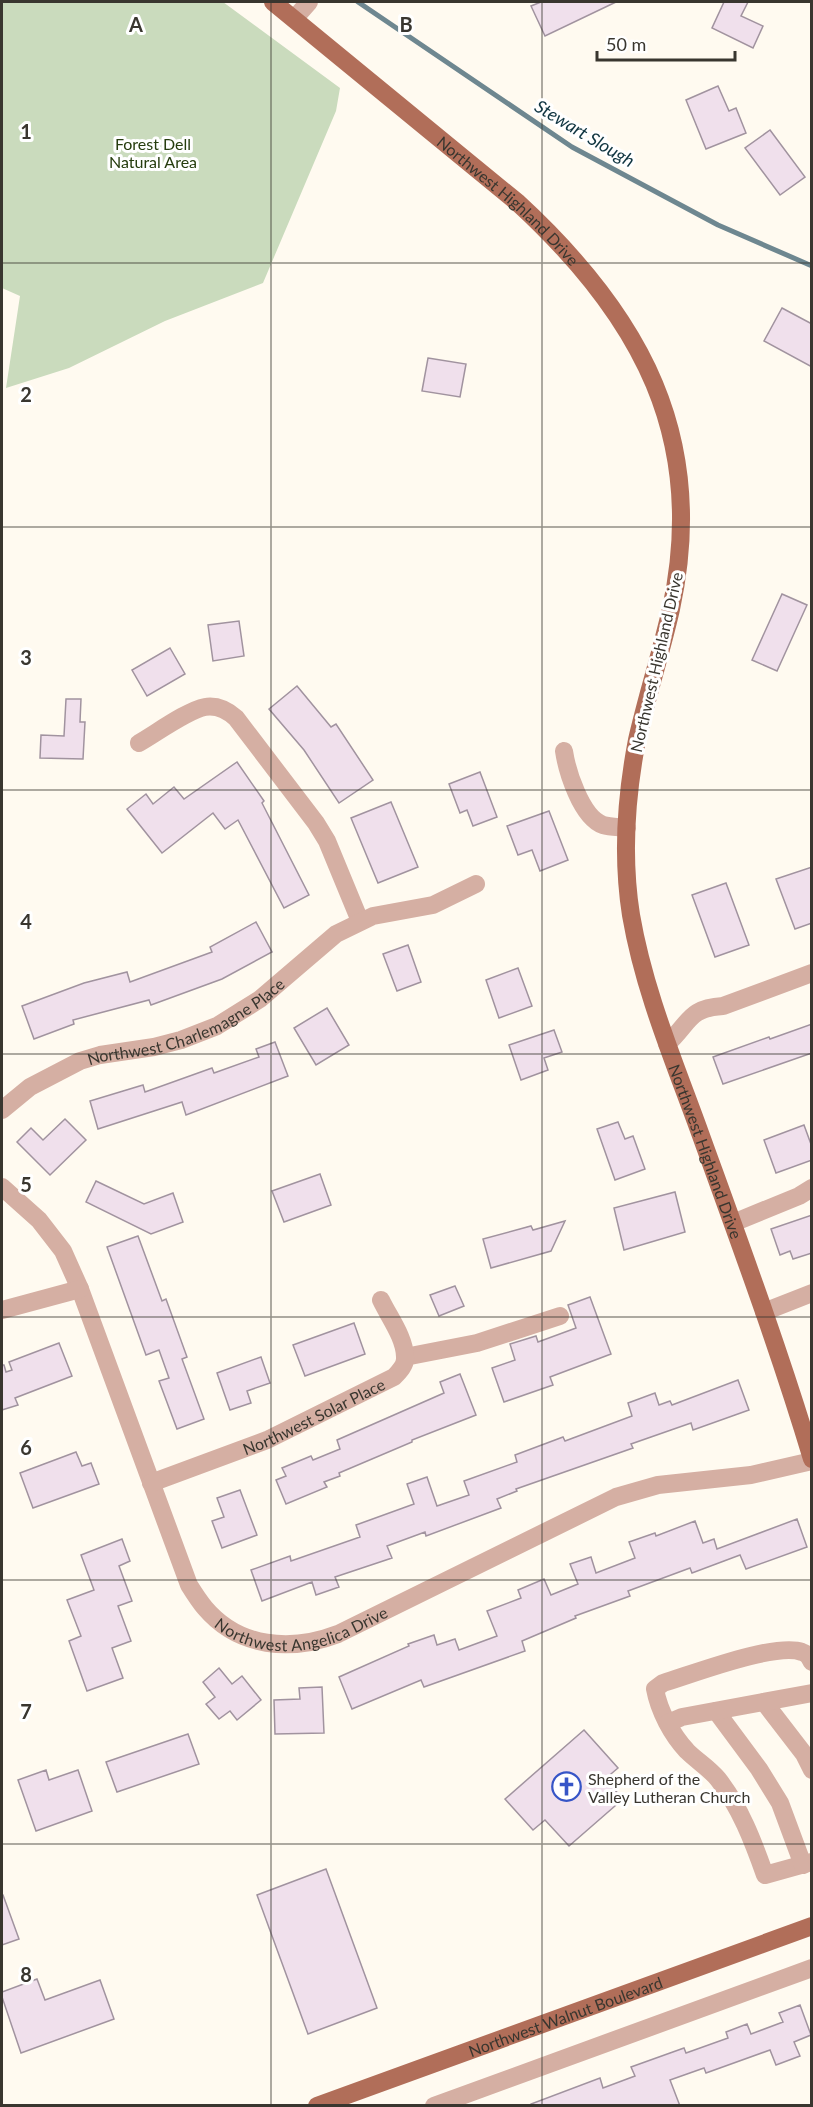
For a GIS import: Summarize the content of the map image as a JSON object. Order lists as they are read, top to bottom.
{
  "streets": {
    "main road": ["Northwest Highland Drive", "Northwest Walnut Boulevard"],
    "street": ["Northwest Charlemagne Place", "Northwest Solar Place", "Northwest Angelica Drive"]
  },
  "crossings": [
    ["Northwest Highland Drive", "Northwest Angelica Drive"],
    ["Northwest Solar Place", "Northwest Angelica Drive"]
  ],
  "water": ["Stewart Slough"],
  "parks": ["Forest Dell Natural Area"],
  "places": {
    "church": ["Shepherd of the Valley Lutheran Church"]
  },
  "scale_bar": "50 m",
  "grid": {
    "columns": ["A", "B"],
    "rows": [
      "1",
      "2",
      "3",
      "4",
      "5",
      "6",
      "7",
      "8"
    ]
  }
}
